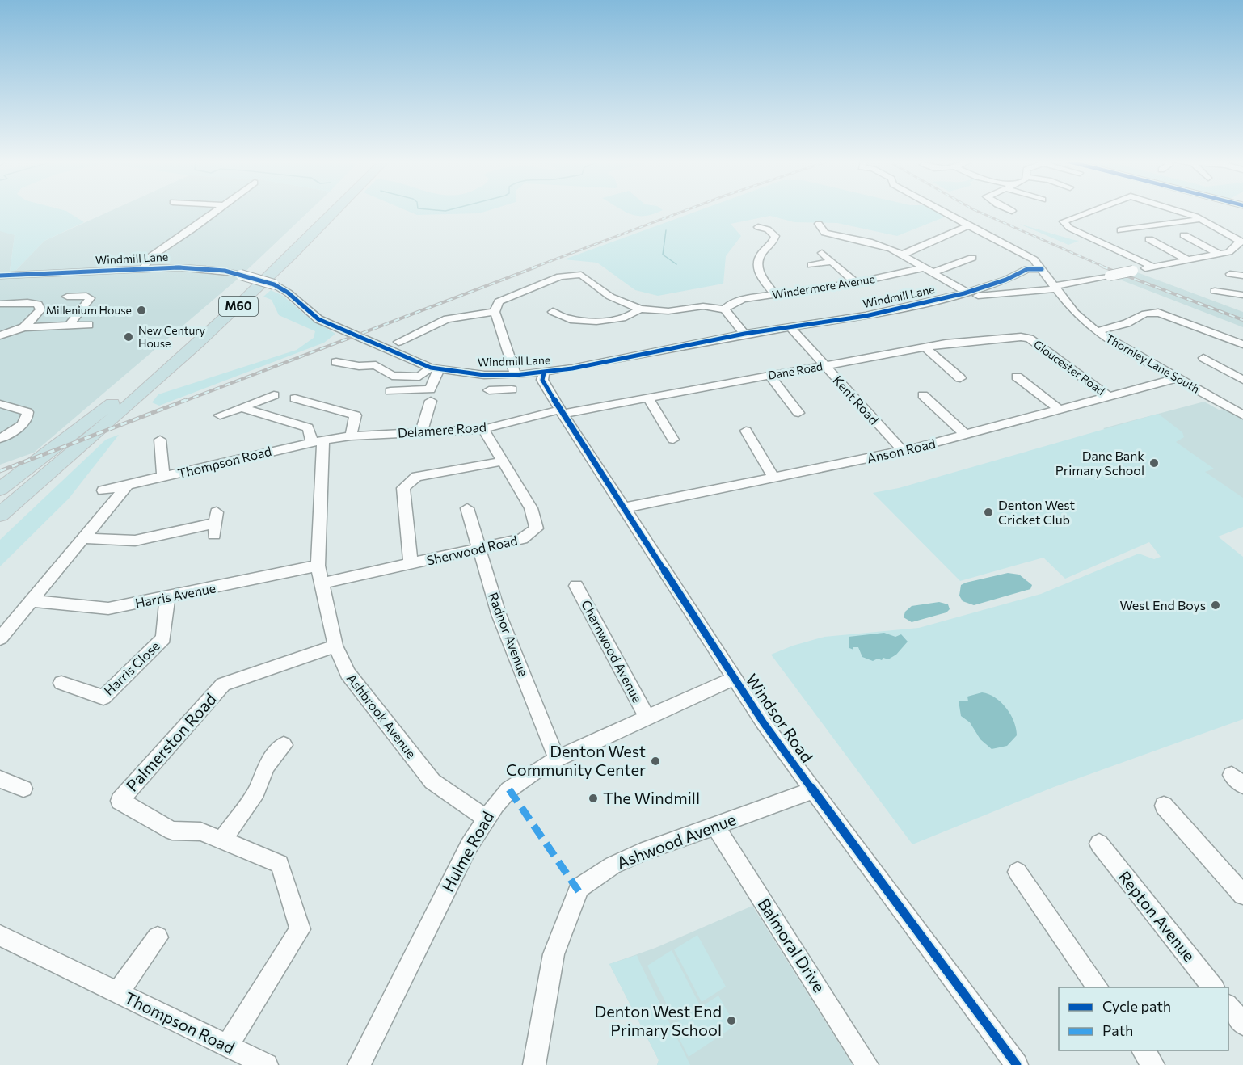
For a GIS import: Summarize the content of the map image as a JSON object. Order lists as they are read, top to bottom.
{
  "streets": {
    "highway": ["M60"],
    "street": [
      "Windmill Lane",
      "Windermere Avenue",
      "Thornley Lane South",
      "Gloucester Road",
      "Dane Road",
      "Kent Road",
      "Delamere Road",
      "Anson Road",
      "Thompson Road",
      "Sherwood Road",
      "Harris Avenue",
      "Radnor Avenue",
      "Charnwood Avenue",
      "Harris Close",
      "Ashbrook Avenue",
      "Windsor Road",
      "Palmerston Road",
      "Ashwood Avenue",
      "Hulme Road",
      "Repton Avenue",
      "Balmoral Drive"
    ]
  },
  "crossings": [
    ["Windmill Lane", "Thornley Lane South"],
    ["Windmill Lane", "Kent Road"],
    ["Windmill Lane", "Windsor Road"],
    ["Thornley Lane South", "Anson Road"],
    ["Gloucester Road", "Dane Road"],
    ["Gloucester Road", "Anson Road"],
    ["Dane Road", "Kent Road"],
    ["Dane Road", "Delamere Road"],
    ["Dane Road", "Windsor Road"],
    ["Kent Road", "Anson Road"],
    ["Delamere Road", "Thompson Road"],
    ["Delamere Road", "Sherwood Road"],
    ["Delamere Road", "Ashbrook Avenue"],
    ["Delamere Road", "Windsor Road"],
    ["Anson Road", "Windsor Road"],
    ["Thompson Road", "Ashbrook Avenue"],
    ["Thompson Road", "Palmerston Road"],
    ["Sherwood Road", "Radnor Avenue"],
    ["Sherwood Road", "Ashbrook Avenue"],
    ["Harris Avenue", "Harris Close"],
    ["Harris Avenue", "Ashbrook Avenue"],
    ["Radnor Avenue", "Hulme Road"],
    ["Charnwood Avenue", "Hulme Road"],
    ["Ashbrook Avenue", "Palmerston Road"],
    ["Ashbrook Avenue", "Hulme Road"],
    ["Windsor Road", "Ashwood Avenue"],
    ["Windsor Road", "Hulme Road"],
    ["Ashwood Avenue", "Balmoral Drive"]
  ],
  "places": [
    "Millenium House",
    "New Century House",
    "Dane Bank Primary School",
    "Denton West Cricket Club",
    "West End Boys",
    "Denton West Community Center",
    "The Windmill",
    "Denton West End Primary School"
  ],
  "legend": ["Cycle path", "Path"]
}
